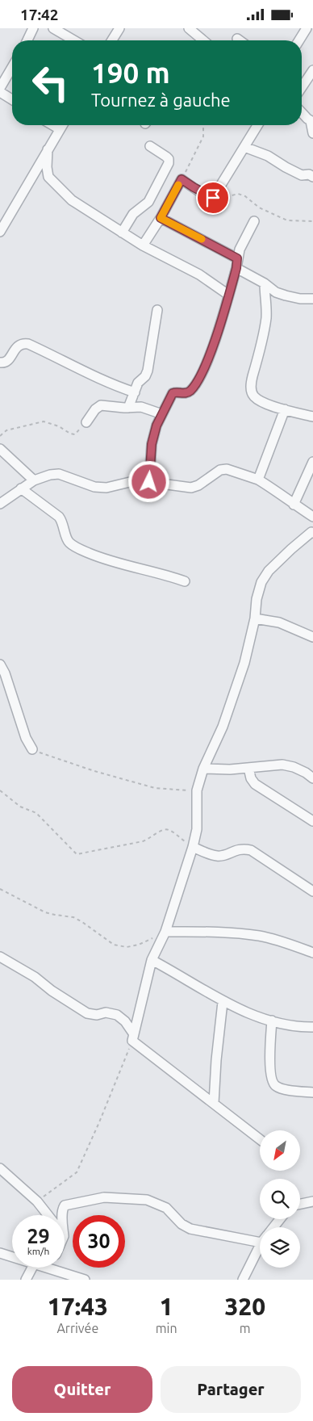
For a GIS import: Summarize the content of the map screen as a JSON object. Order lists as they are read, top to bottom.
{
  "north": "bottom left",
  "page": {
    "status": "17:42",
    "turn": ["190 m", "Tournez à gauche"],
    "speed": "29 km/h",
    "limit": "30",
    "eta": [
      "17:43",
      "Arrivée",
      "1",
      "min",
      "320",
      "m"
    ],
    "buttons": ["Quitter", "Partager"]
  }
}
